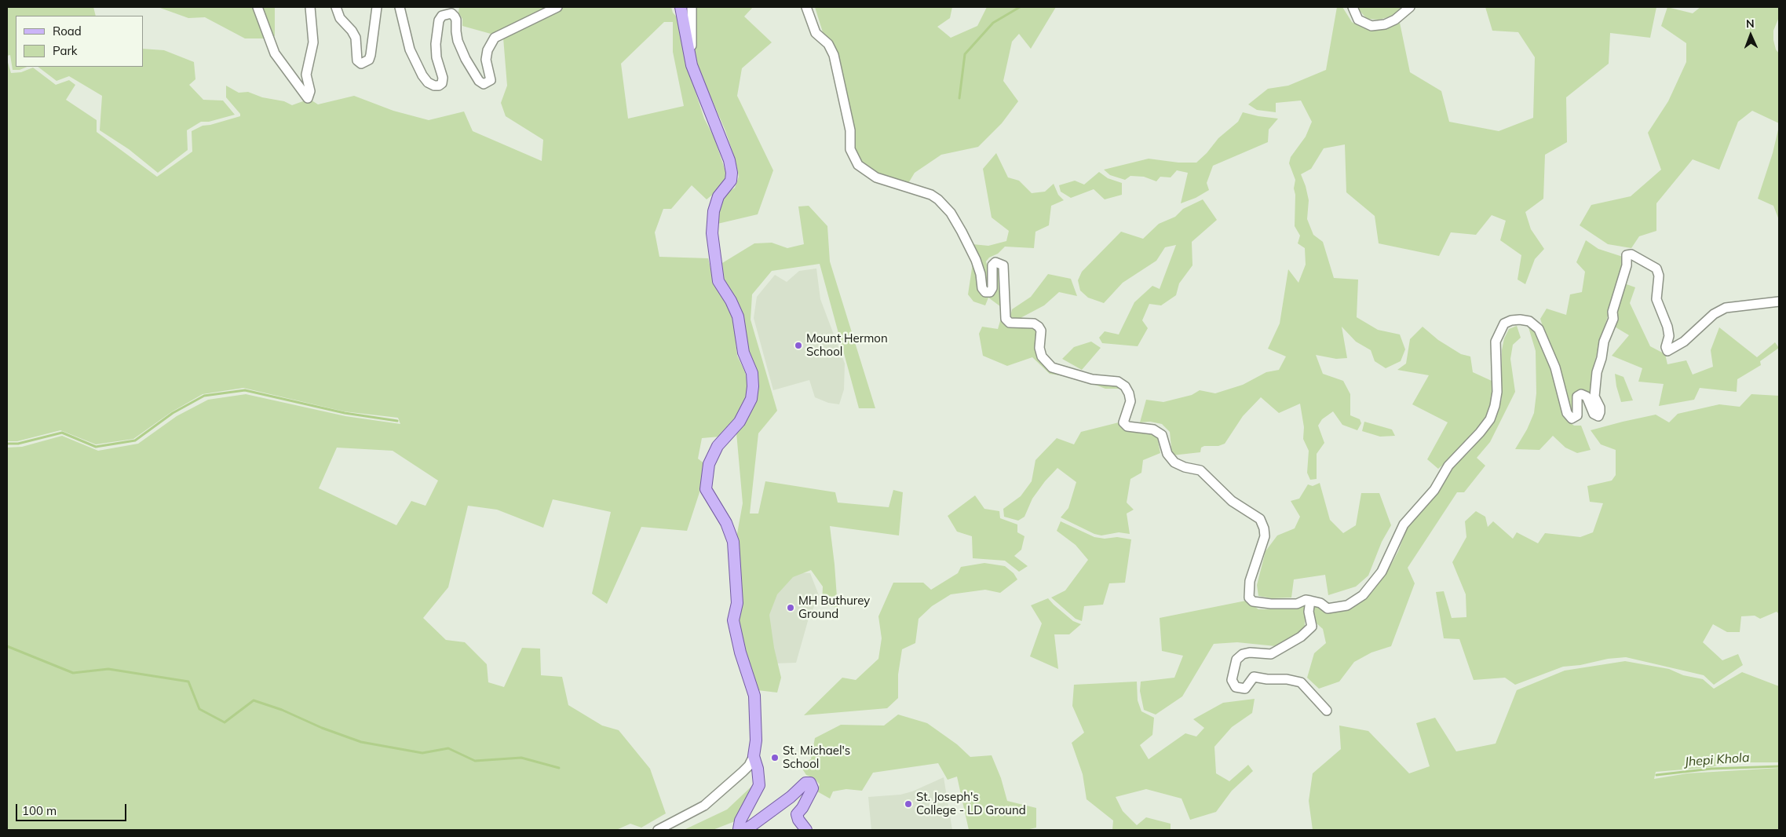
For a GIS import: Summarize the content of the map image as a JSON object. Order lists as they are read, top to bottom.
{
  "water": ["Jhepi Khola"],
  "places": [
    "Mount Hermon School",
    "MH Buthurey Ground",
    "St. Michael's School",
    "St. Joseph's College - LD Ground"
  ],
  "legend": ["Road", "Park"],
  "scale_bar": "100 m",
  "north": "top"
}
